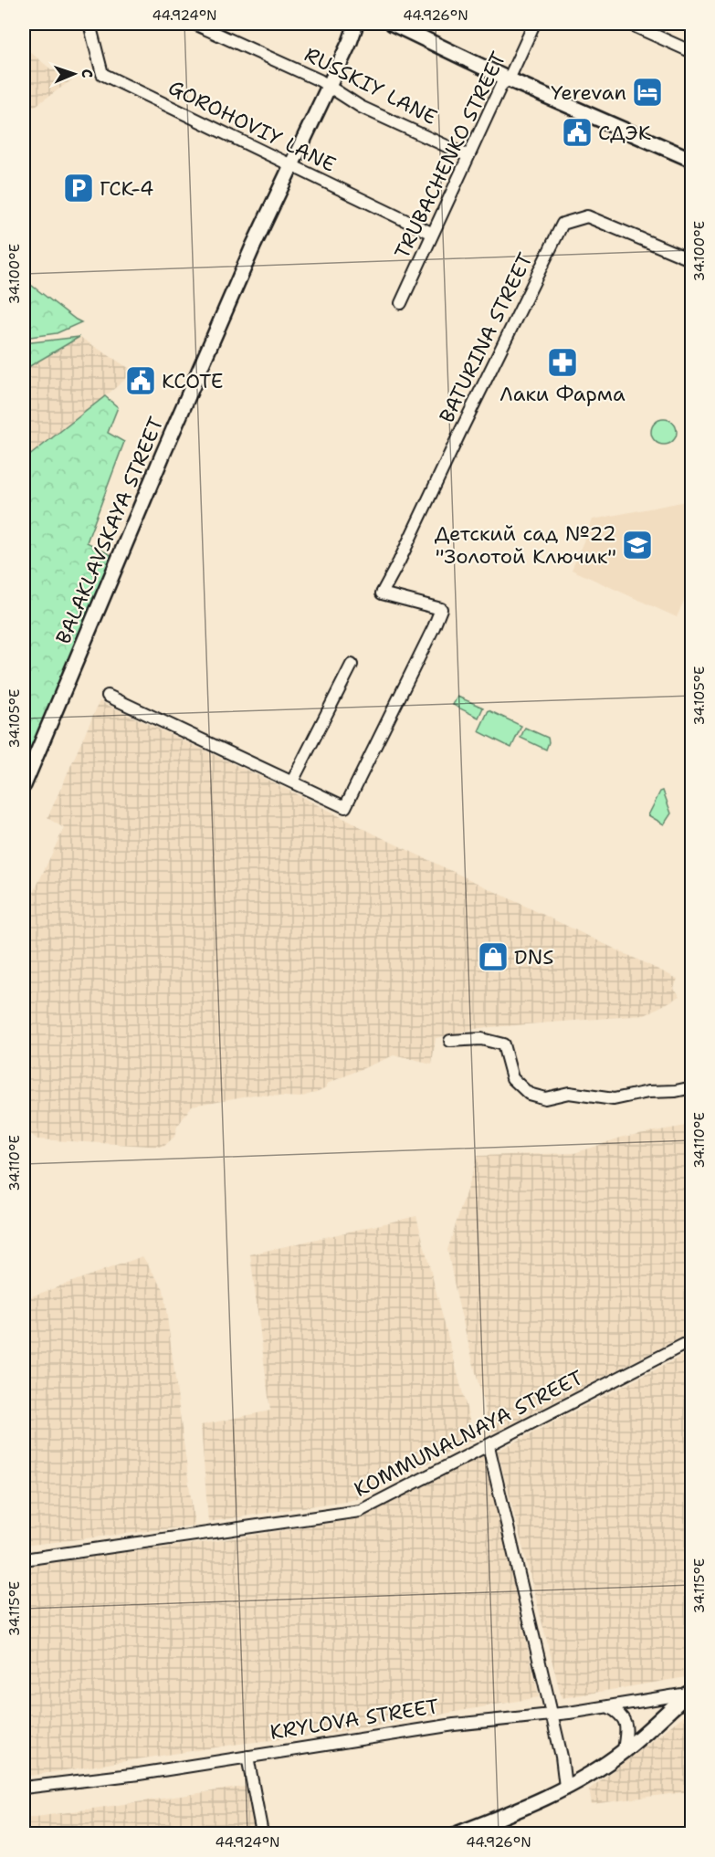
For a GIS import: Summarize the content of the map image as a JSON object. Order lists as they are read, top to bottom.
{
  "streets": {
    "main road": ["BALAKLAVSKAYA STREET"],
    "street": [
      "RUSSKIY LANE",
      "GOROHOVIY LANE",
      "TRUBACHENKO STREET",
      "BATURINA STREET",
      "KOMMUNALNAYA STREET",
      "KRYLOVA STREET"
    ]
  },
  "crossings": [
    ["RUSSKIY LANE", "TRUBACHENKO STREET"],
    ["RUSSKIY LANE", "BALAKLAVSKAYA STREET"],
    ["GOROHOVIY LANE", "TRUBACHENKO STREET"],
    ["GOROHOVIY LANE", "BALAKLAVSKAYA STREET"]
  ],
  "places": {
    "hotel": ["Yerevan"],
    "public building": ["СДЭК", "KCOTE"],
    "parking": ["ГСК-4"],
    "pharmacy": ["Лаки Фарма"],
    "school or university": ["Детский сад №22 \"Золотой Ключик\""],
    "shop": ["DNS"]
  },
  "north": "right",
  "coordinates": [
    "44.924°N",
    "44.926°N",
    "34.100°E",
    "34.105°E",
    "34.110°E",
    "34.115°E"
  ]
}
